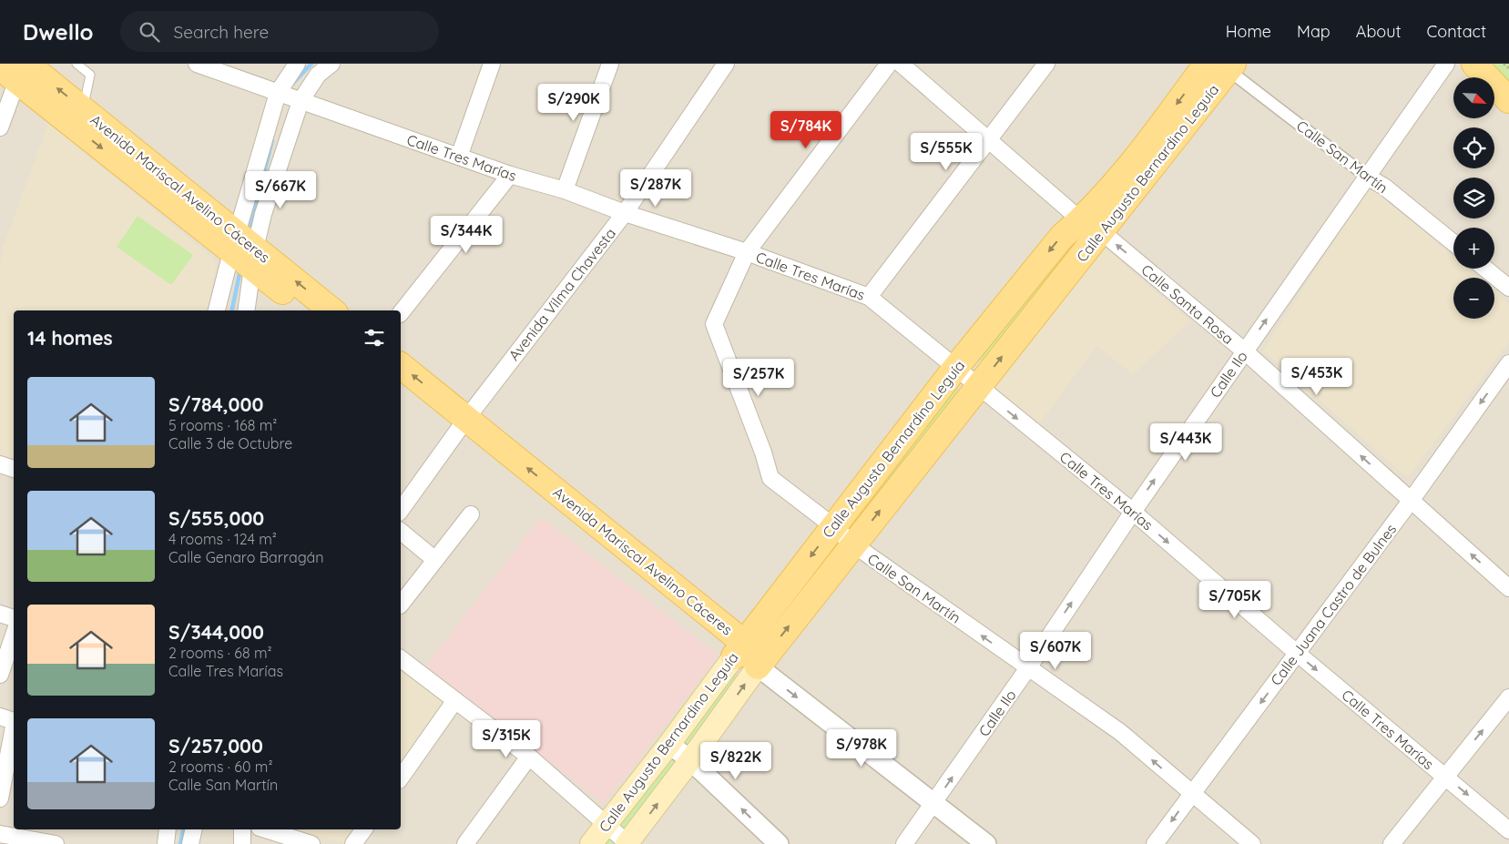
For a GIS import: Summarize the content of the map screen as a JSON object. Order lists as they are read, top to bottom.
{
  "streets": {
    "main road": ["Calle Augusto Bernardino Leguía", "Avenida Mariscal Avelino Cáceres"],
    "street": [
      "Calle San Martín",
      "Calle Tres Marías",
      "Avenida Vilma Chavesta",
      "Calle Santa Rosa",
      "Calle Ilo",
      "Calle Juana Castro de Bulnes"
    ]
  },
  "crossings": [
    ["Calle San Martín", "Calle Tres Marías"],
    ["Calle San Martín", "Calle Augusto Bernardino Leguía"],
    ["Calle San Martín", "Calle Ilo"],
    ["Calle San Martín", "Calle Juana Castro de Bulnes"],
    ["Calle Tres Marías", "Calle Augusto Bernardino Leguía"],
    ["Calle Tres Marías", "Avenida Vilma Chavesta"],
    ["Calle Tres Marías", "Calle Ilo"],
    ["Calle Tres Marías", "Calle Juana Castro de Bulnes"],
    ["Calle Augusto Bernardino Leguía", "Avenida Mariscal Avelino Cáceres"],
    ["Calle Augusto Bernardino Leguía", "Calle Santa Rosa"],
    ["Avenida Mariscal Avelino Cáceres", "Avenida Vilma Chavesta"],
    ["Calle Santa Rosa", "Calle Ilo"],
    ["Calle Santa Rosa", "Calle Juana Castro de Bulnes"]
  ],
  "one_way": [
    "Calle Tres Marías",
    "Calle Santa Rosa",
    "Calle Ilo",
    "Calle Juana Castro de Bulnes"
  ],
  "north": "bottom right",
  "page": {
    "header": "Dwello",
    "search": "Search here",
    "nav": [
      "Home",
      "Map",
      "About",
      "Contact"
    ],
    "map_buttons": ["+", "−"],
    "price": [
      "S/290K",
      "S/784K",
      "S/555K",
      "S/287K",
      "S/667K",
      "S/344K",
      "S/453K",
      "S/257K",
      "S/443K",
      "S/705K",
      "S/607K",
      "S/315K",
      "S/978K",
      "S/822K"
    ],
    "heading": "14 homes",
    "list": [
      {
        "name": "S/784,000",
        "note": "5 rooms · 168 m² · Calle 3 de Octubre"
      },
      {
        "name": "S/555,000",
        "note": "4 rooms · 124 m² · Calle Genaro Barragán"
      },
      {
        "name": "S/344,000",
        "note": "2 rooms · 68 m² · Calle Tres Marías"
      },
      {
        "name": "S/257,000",
        "note": "2 rooms · 60 m² · Calle San Martín"
      }
    ]
  }
}
